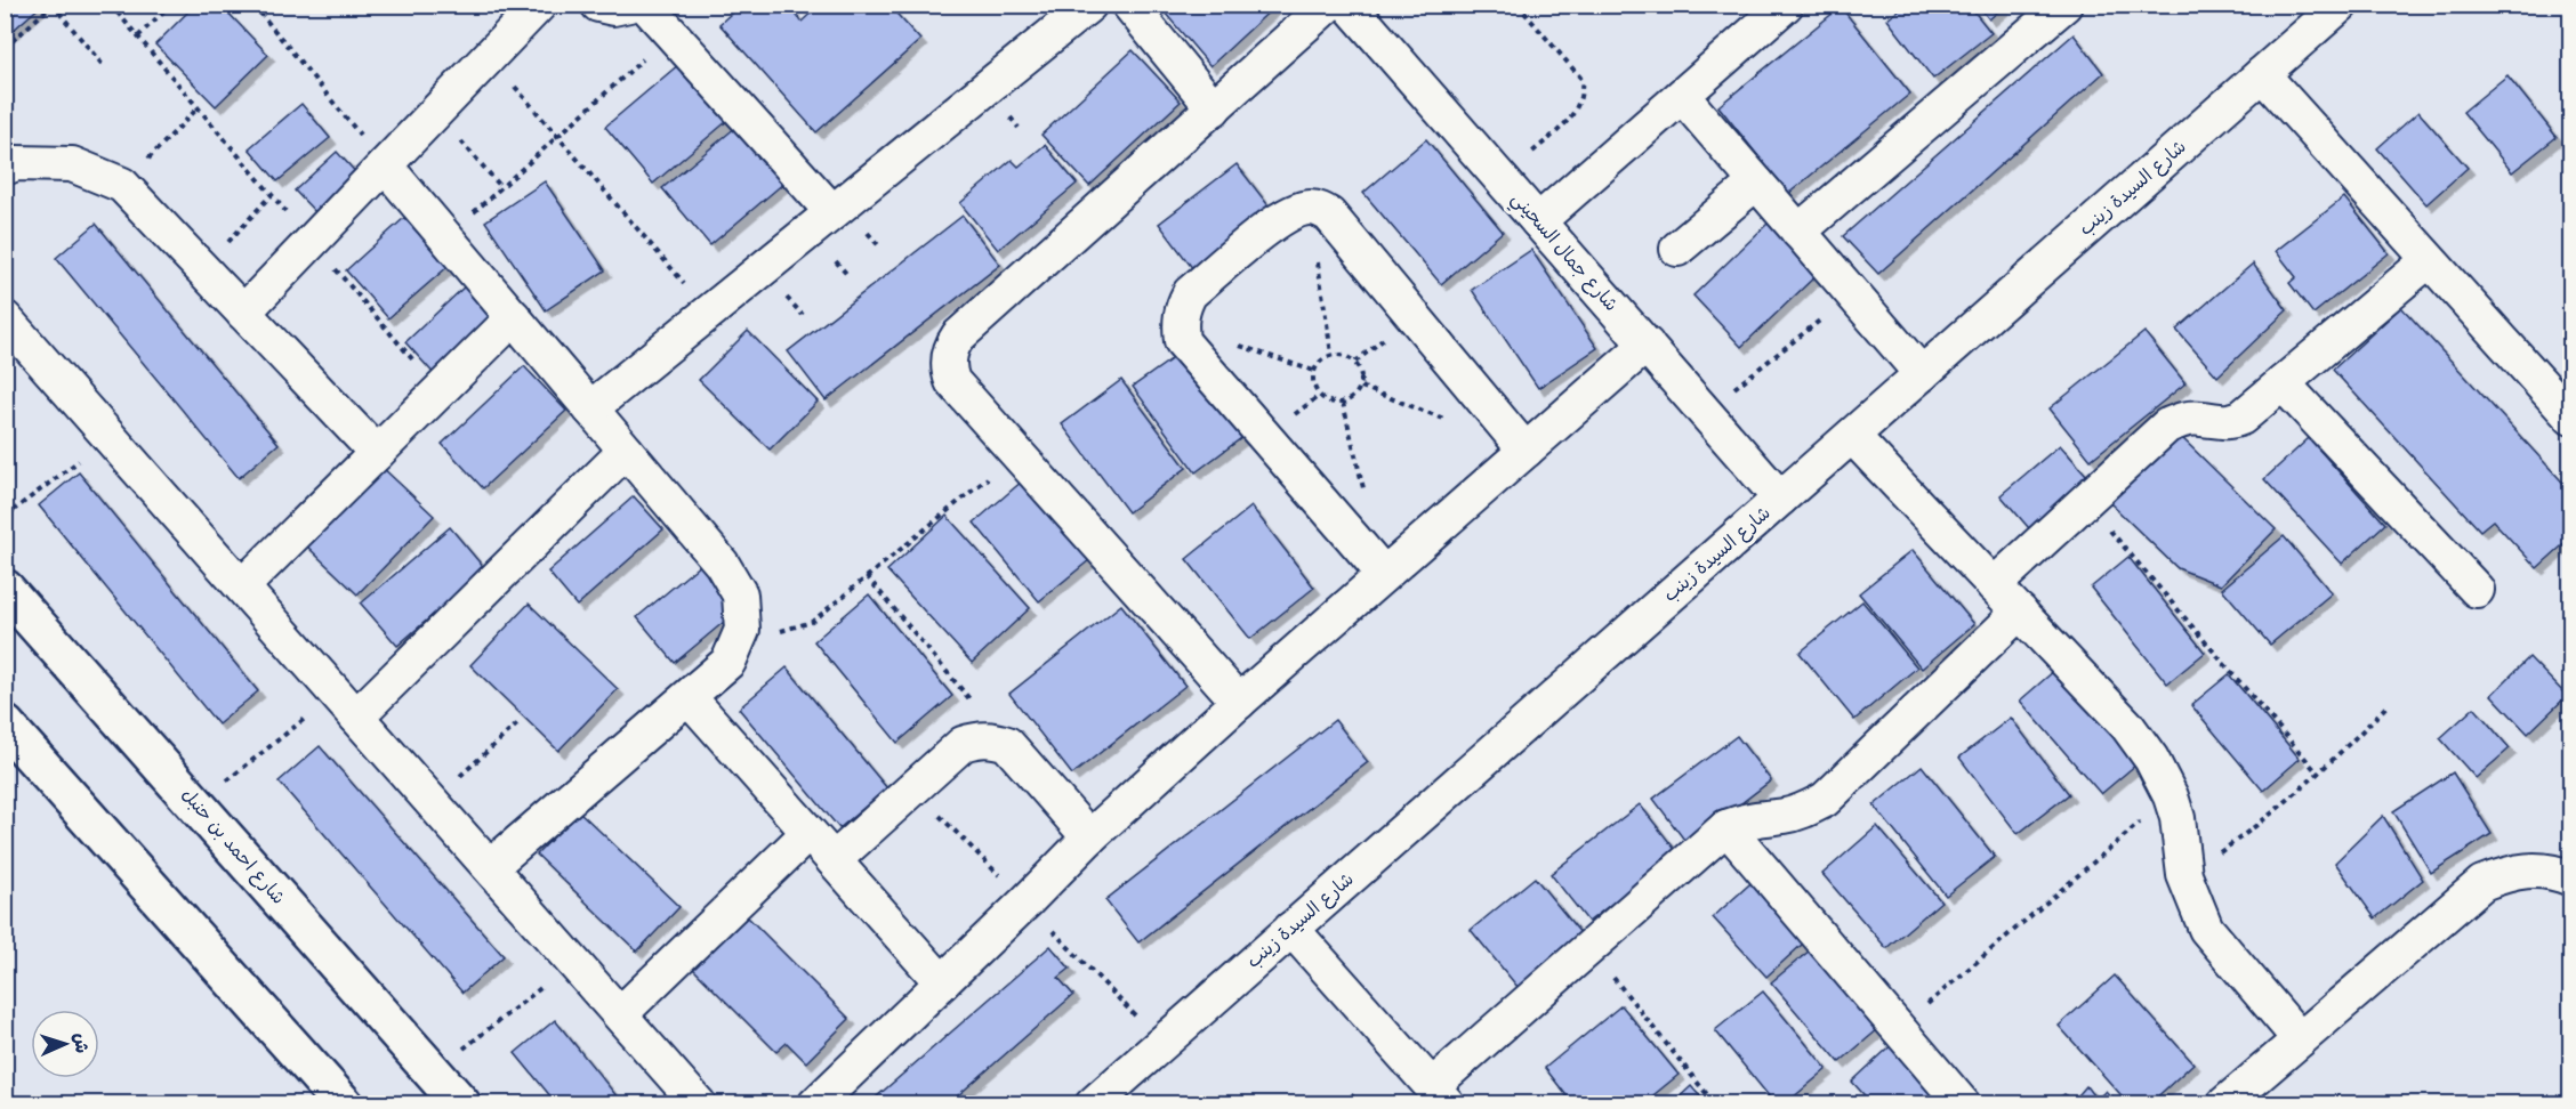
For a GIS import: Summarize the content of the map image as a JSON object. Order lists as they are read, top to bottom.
{
  "streets": {
    "street": ["شارع السيدة زينب", "شارع جمال السحيني", "شارع احمد بن حنبل"]
  },
  "crossings": [
    ["شارع السيدة زينب", "شارع جمال السحيني"]
  ],
  "north": "right"
}
